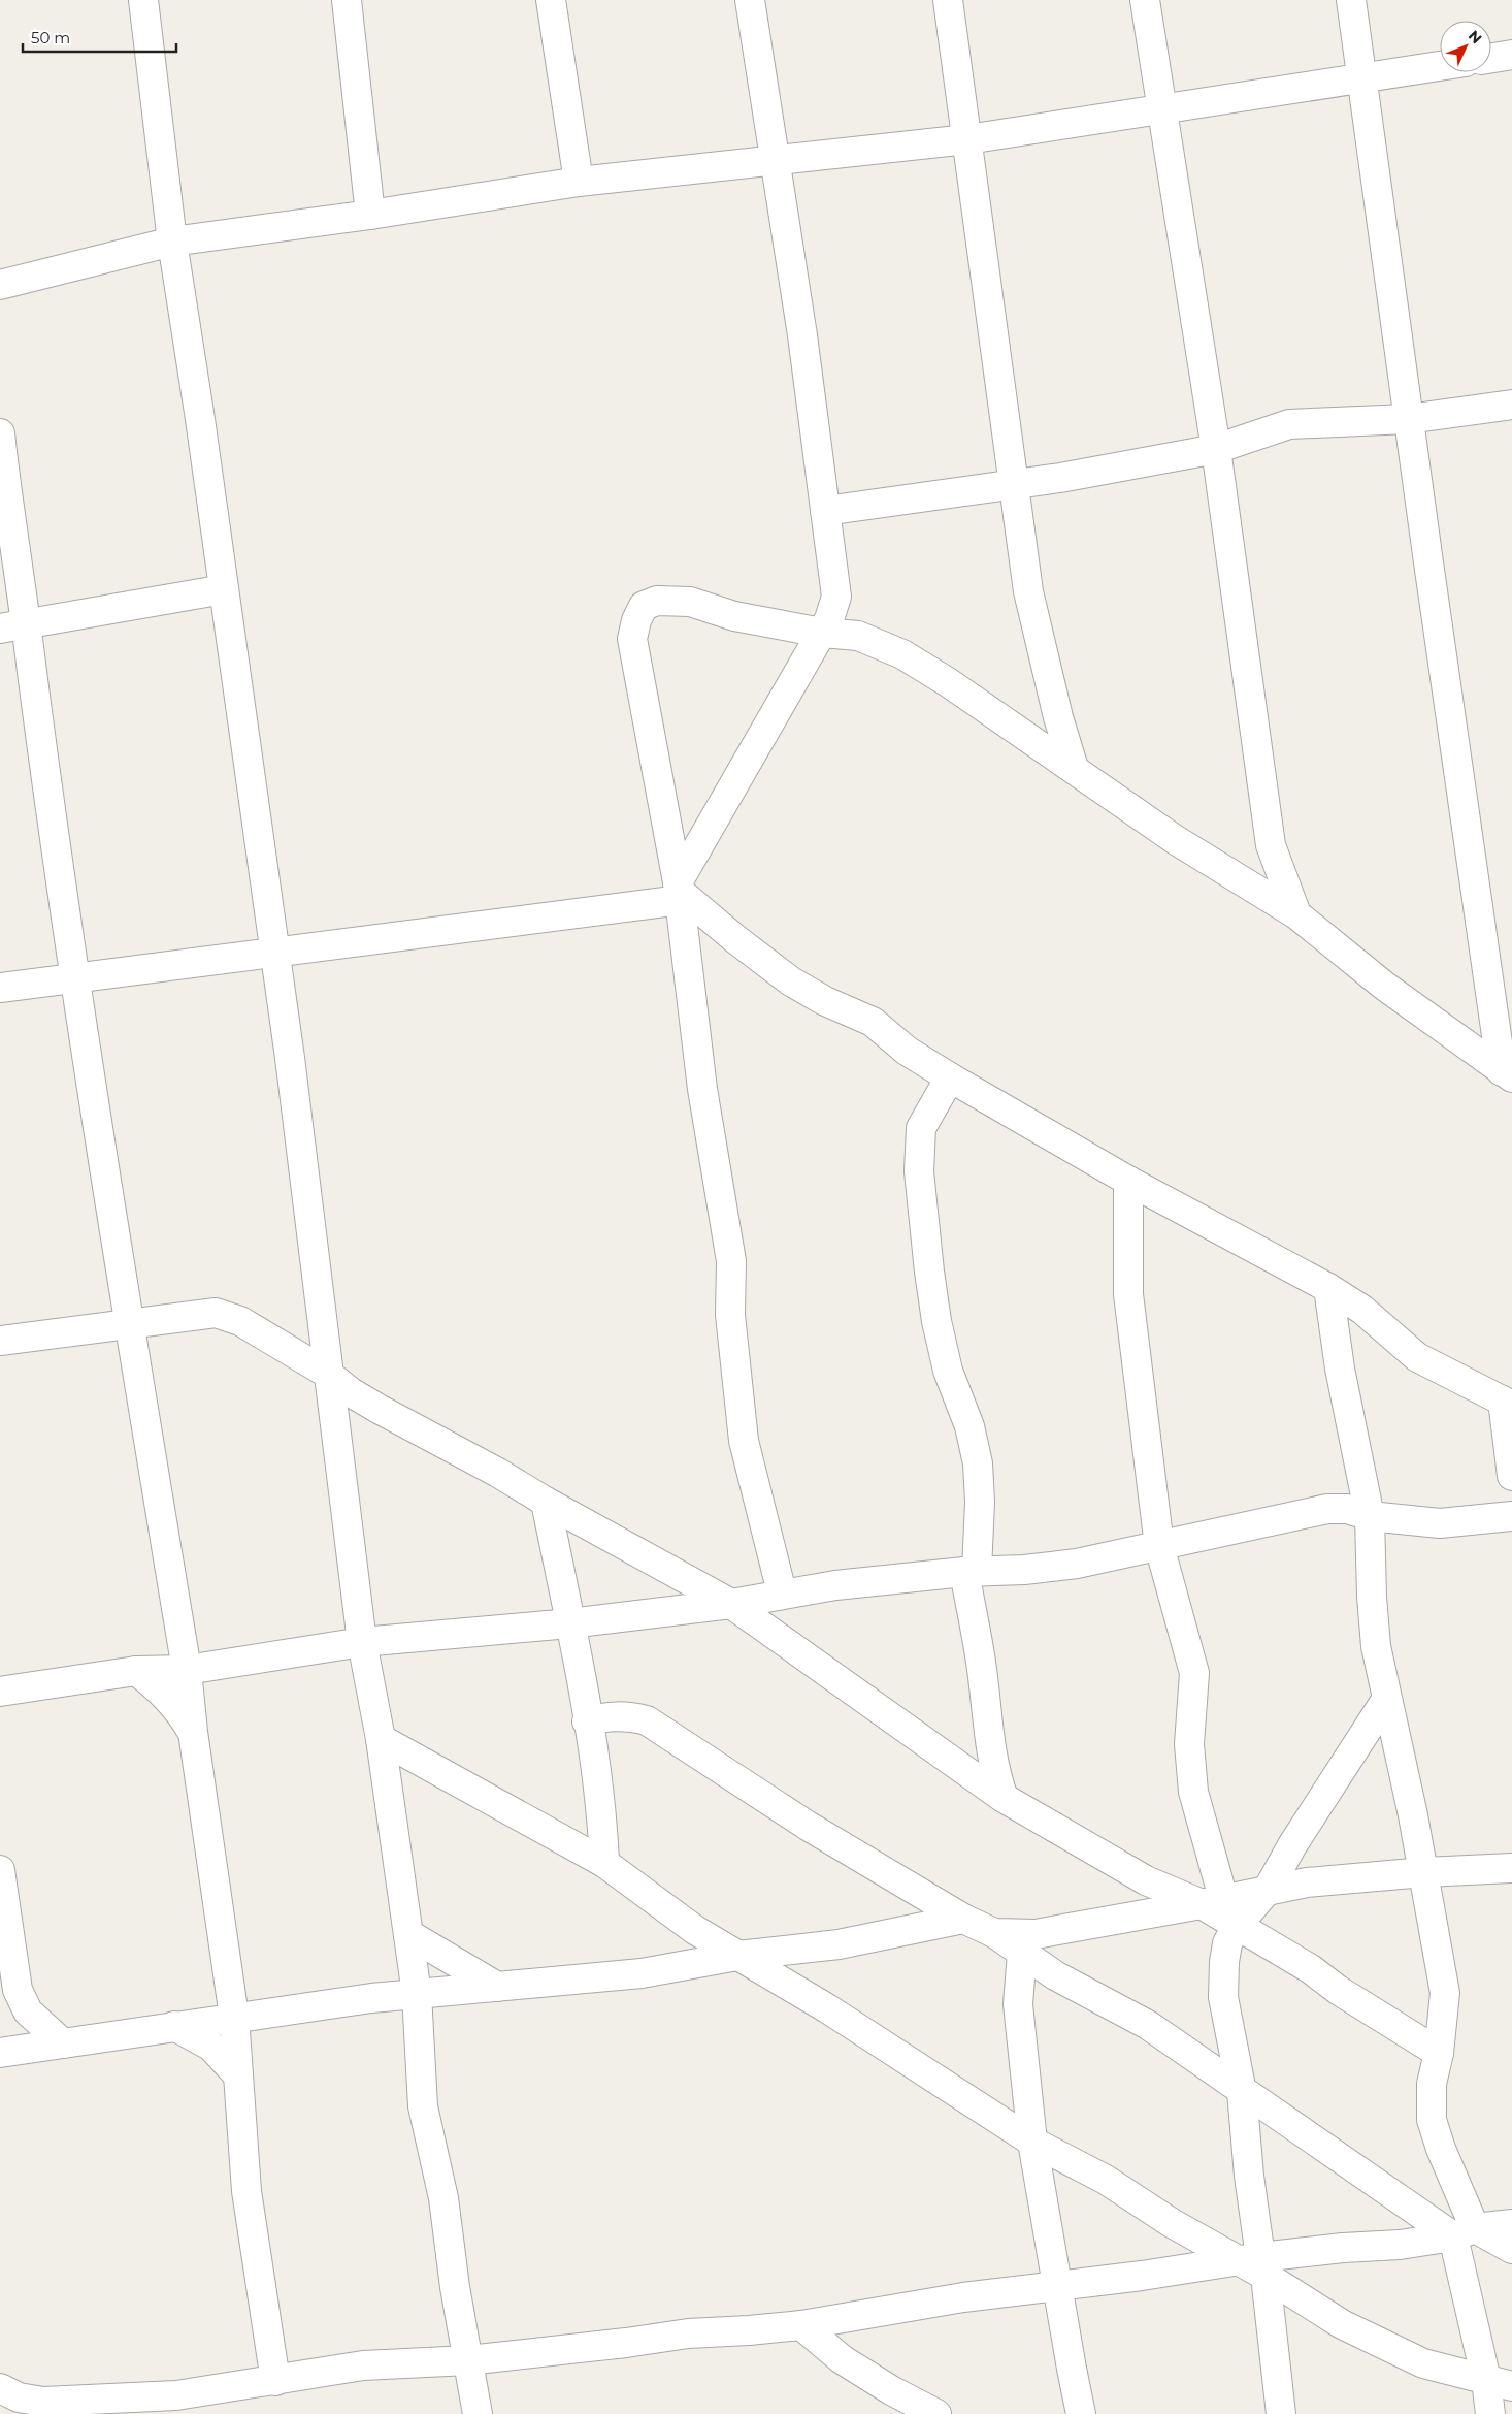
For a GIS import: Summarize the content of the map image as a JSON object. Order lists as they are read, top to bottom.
{
  "scale_bar": "50 m",
  "north": "top right"
}
